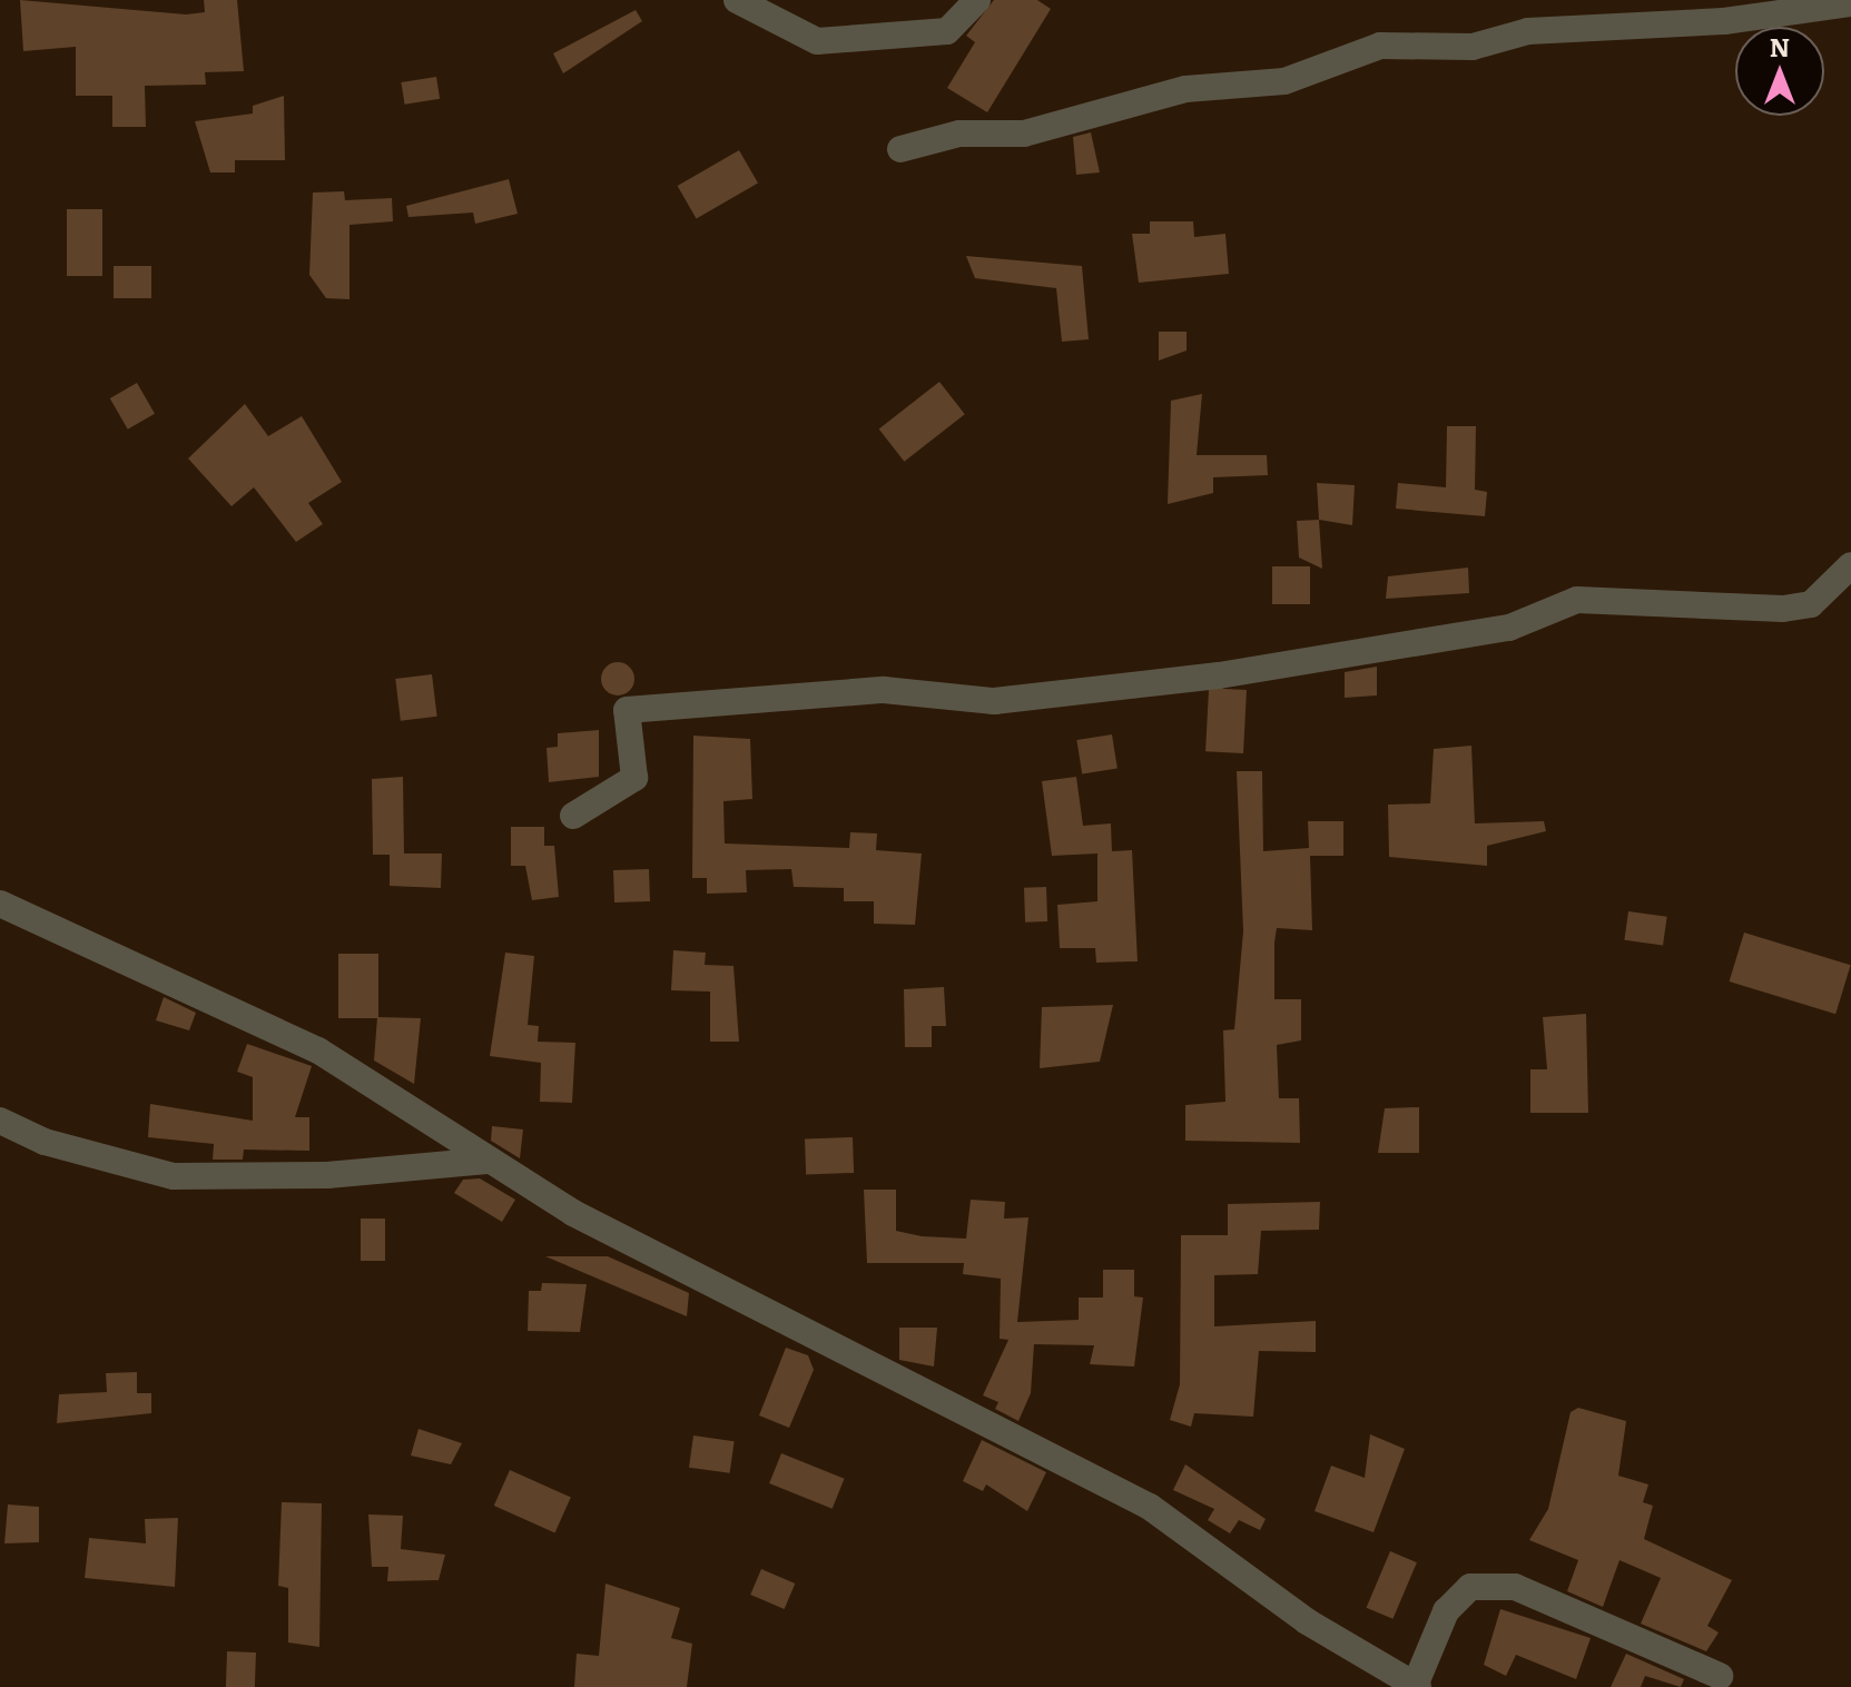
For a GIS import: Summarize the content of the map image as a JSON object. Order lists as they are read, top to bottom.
{
  "north": "top"
}
